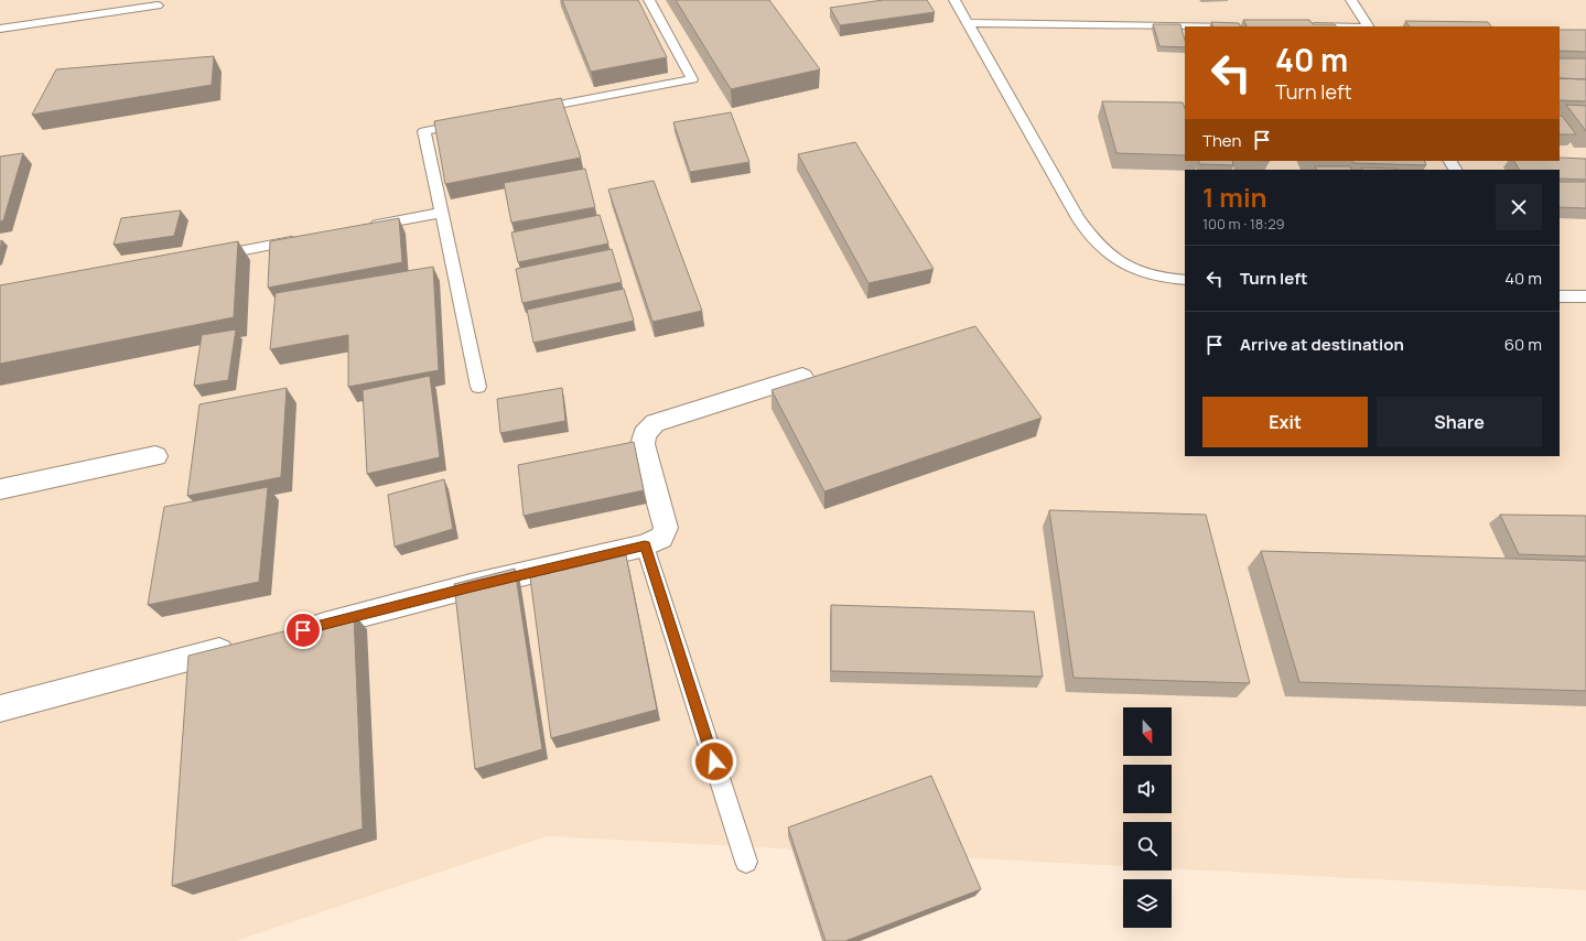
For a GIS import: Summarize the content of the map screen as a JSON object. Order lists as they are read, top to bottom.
{
  "north": "bottom",
  "page": {
    "turn": ["40 m", "Turn left"],
    "then": "Then",
    "heading": ["1 min", "100 m · 18:29"],
    "list": [
      {
        "name": "Turn left",
        "value": "40 m"
      },
      {
        "name": "Arrive at destination",
        "value": "60 m"
      }
    ],
    "buttons": ["Exit", "Share"]
  }
}
